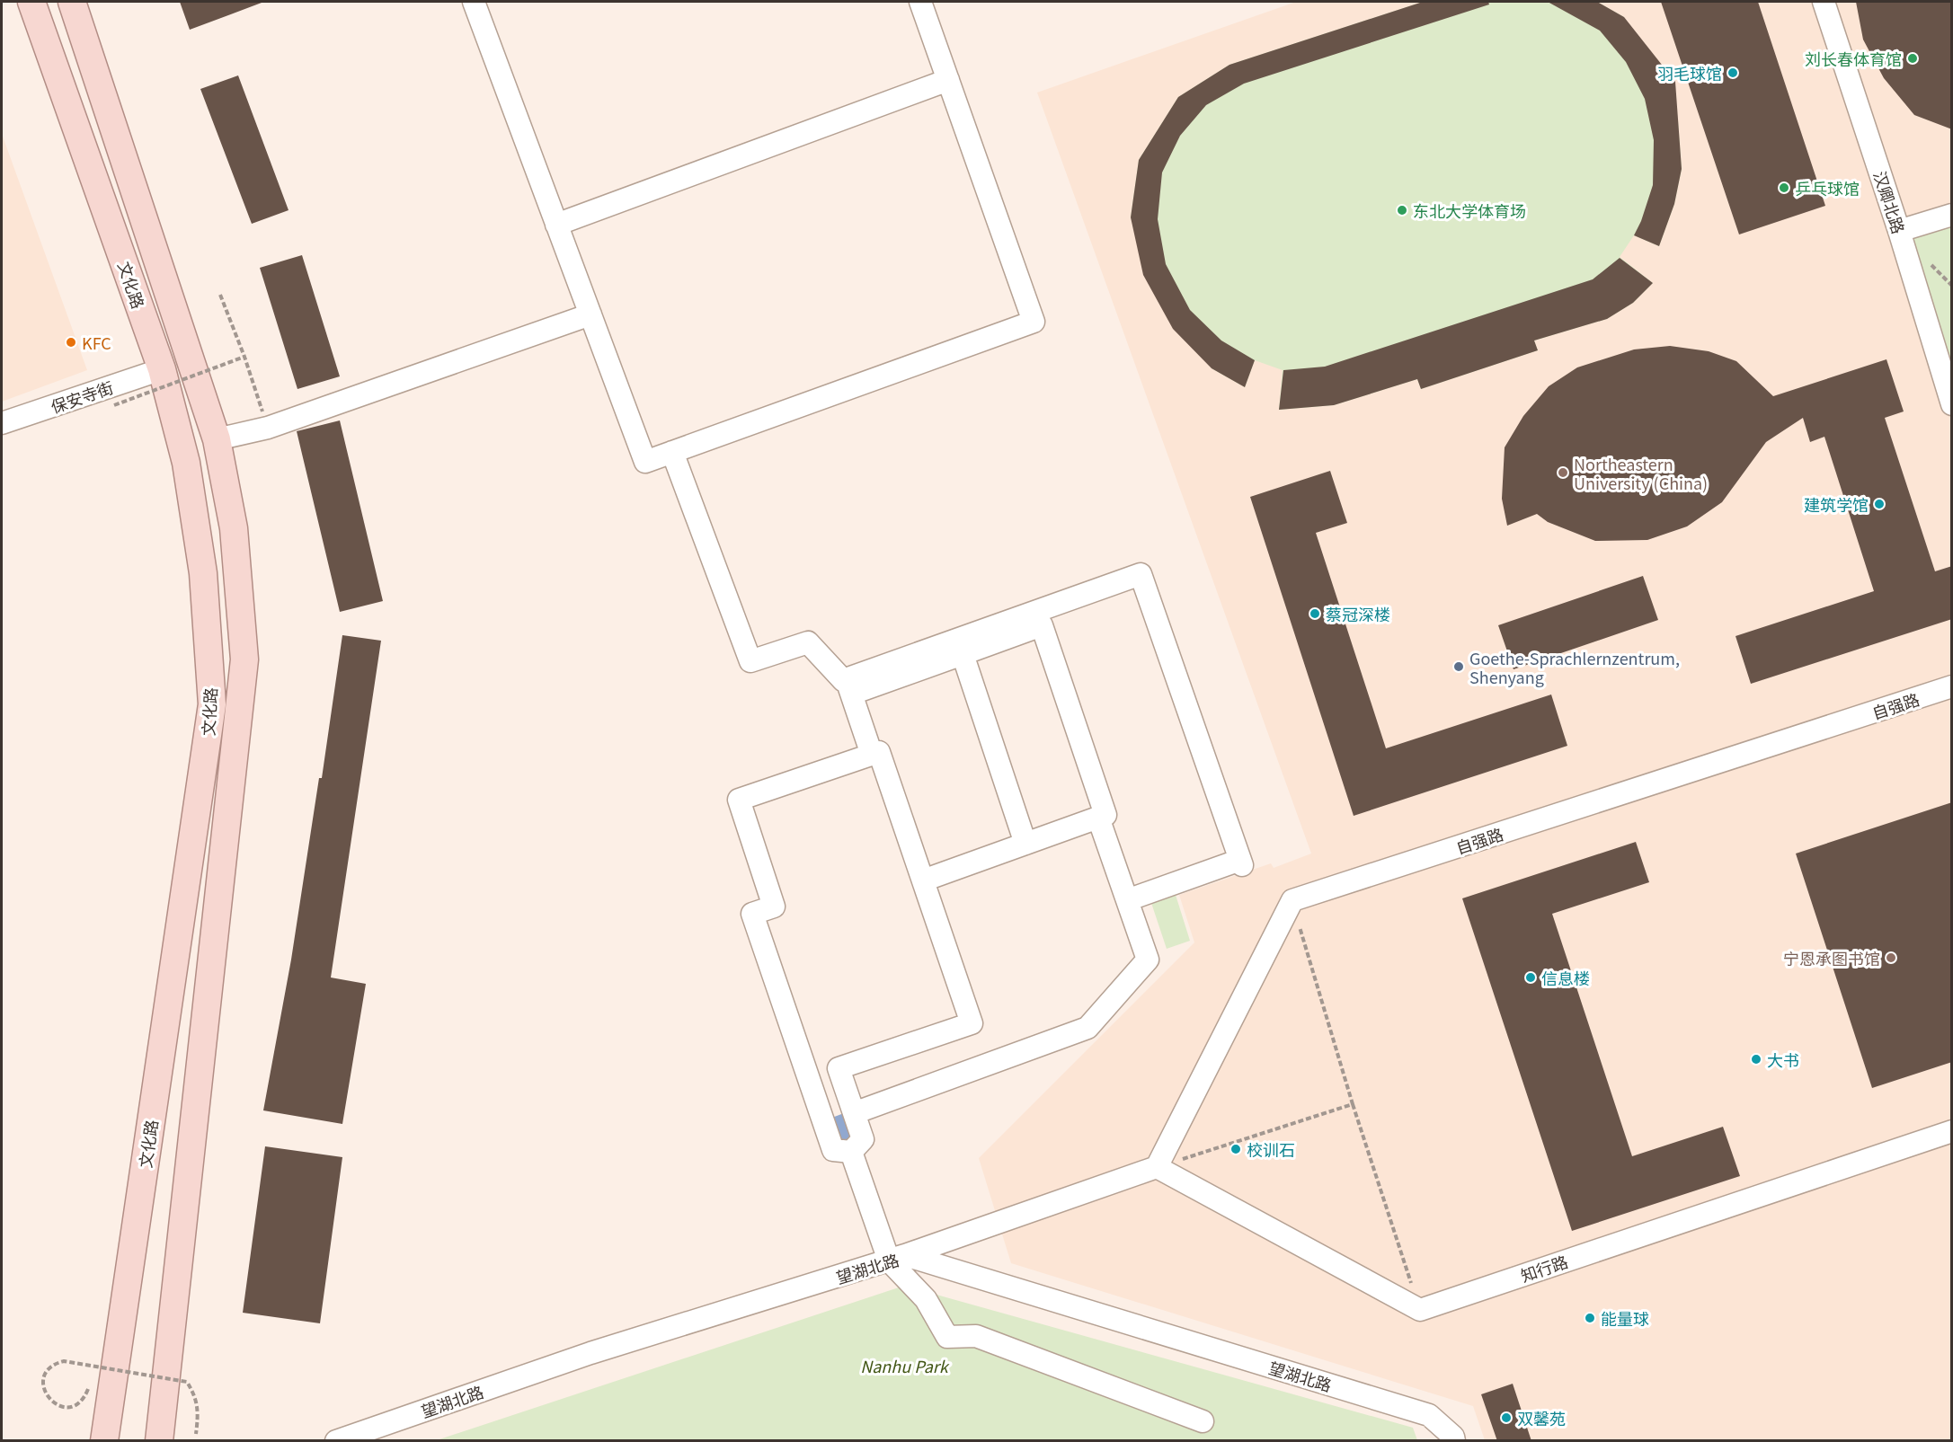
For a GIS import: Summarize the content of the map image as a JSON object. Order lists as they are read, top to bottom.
{
  "streets": {
    "main road": ["文化路"],
    "street": [
      "汉卿北路",
      "保安寺街",
      "自强路",
      "望湖北路",
      "知行路"
    ]
  },
  "crossings": [
    ["文化路", "保安寺街"]
  ],
  "parks": ["Nanhu Park"],
  "places": [
    "刘长春体育馆",
    "羽毛球馆",
    "乒乓球馆",
    "东北大学体育场",
    "KFC",
    "Northeastern University (China)",
    "建筑学馆",
    "蔡冠深楼",
    "Goethe-Sprachlernzentrum, Shenyang",
    "宁恩承图书馆",
    "信息楼",
    "大书",
    "校训石",
    "能量球",
    "双馨苑"
  ]
}
